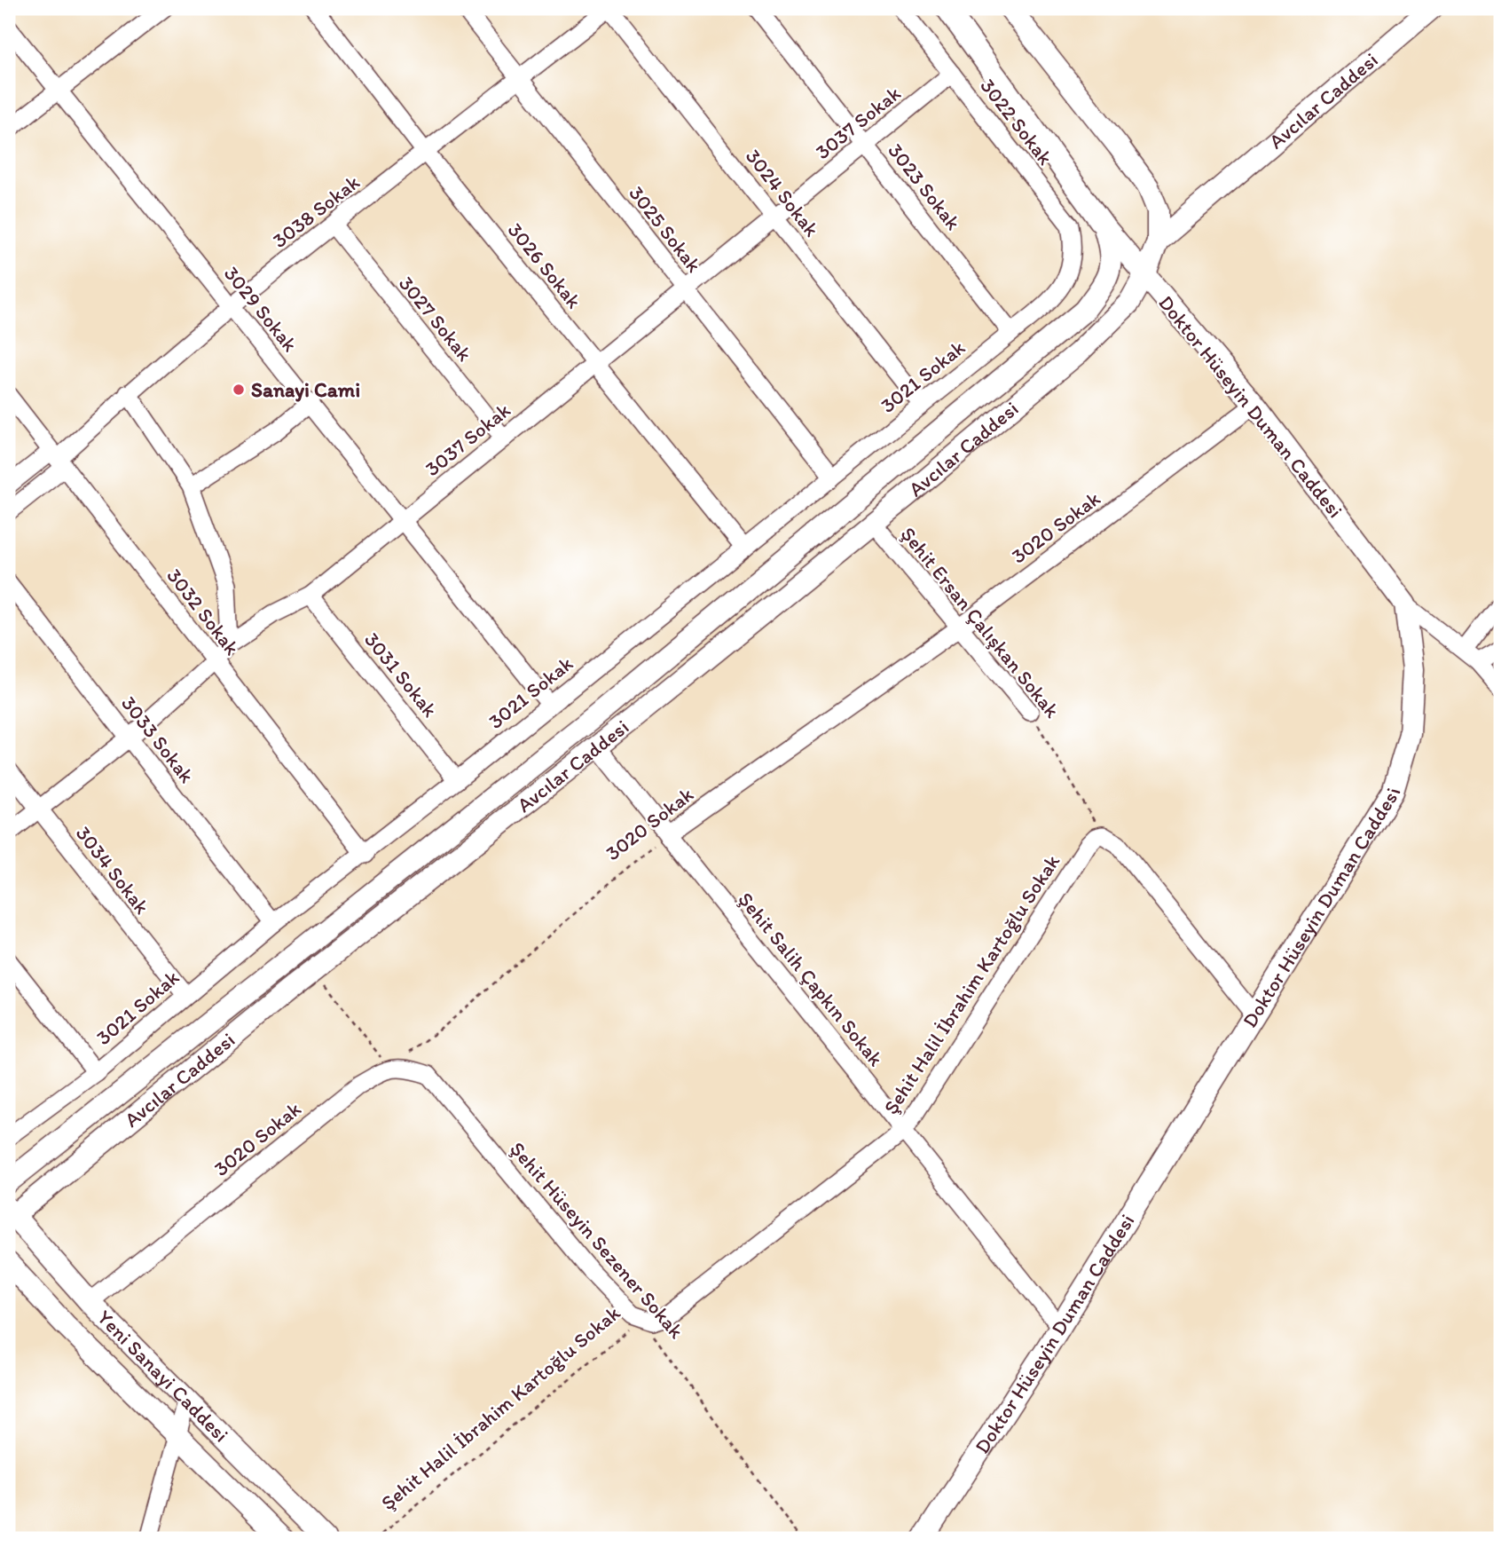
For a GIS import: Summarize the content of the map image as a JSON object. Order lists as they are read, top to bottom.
{
  "streets": {
    "main road": ["Avcılar Caddesi", "Doktor Hüseyin Duman Caddesi", "Yeni Sanayi Caddesi"],
    "street": [
      "3022 Sokak",
      "3037 Sokak",
      "3023 Sokak",
      "3024 Sokak",
      "3038 Sokak",
      "3025 Sokak",
      "3026 Sokak",
      "3029 Sokak",
      "3027 Sokak",
      "3021 Sokak",
      "3020 Sokak",
      "3032 Sokak",
      "Şehit Ersan Çalışkan Sokak",
      "3031 Sokak",
      "3033 Sokak",
      "3034 Sokak",
      "Şehit Salih Çapkın Sokak",
      "Şehit Halil İbrahim Kartoğlu Sokak",
      "Şehit Hüseyin Sezener Sokak"
    ]
  },
  "crossings": [
    ["Avcılar Caddesi", "Doktor Hüseyin Duman Caddesi"],
    ["Avcılar Caddesi", "Şehit Ersan Çalışkan Sokak"],
    ["Avcılar Caddesi", "Şehit Salih Çapkın Sokak"],
    ["Avcılar Caddesi", "Yeni Sanayi Caddesi"],
    ["3022 Sokak", "3037 Sokak"],
    ["3022 Sokak", "3021 Sokak"],
    ["3037 Sokak", "3023 Sokak"],
    ["3037 Sokak", "3024 Sokak"],
    ["3037 Sokak", "3025 Sokak"],
    ["3037 Sokak", "3026 Sokak"],
    ["3037 Sokak", "3029 Sokak"],
    ["3037 Sokak", "3027 Sokak"],
    ["3037 Sokak", "3032 Sokak"],
    ["3037 Sokak", "3031 Sokak"],
    ["3037 Sokak", "3033 Sokak"],
    ["3037 Sokak", "3034 Sokak"],
    ["3023 Sokak", "3021 Sokak"],
    ["3024 Sokak", "3038 Sokak"],
    ["3024 Sokak", "3021 Sokak"],
    ["3038 Sokak", "3025 Sokak"],
    ["3038 Sokak", "3026 Sokak"],
    ["3038 Sokak", "3029 Sokak"],
    ["3038 Sokak", "3027 Sokak"],
    ["3038 Sokak", "3032 Sokak"],
    ["3025 Sokak", "3021 Sokak"],
    ["3026 Sokak", "3021 Sokak"],
    ["3029 Sokak", "3021 Sokak"],
    ["3021 Sokak", "3032 Sokak"],
    ["3021 Sokak", "3031 Sokak"],
    ["3021 Sokak", "3033 Sokak"],
    ["3021 Sokak", "3034 Sokak"],
    ["Doktor Hüseyin Duman Caddesi", "3020 Sokak"],
    ["Doktor Hüseyin Duman Caddesi", "Şehit Salih Çapkın Sokak"],
    ["3020 Sokak", "Şehit Ersan Çalışkan Sokak"],
    ["3020 Sokak", "Şehit Salih Çapkın Sokak"],
    ["3020 Sokak", "Şehit Hüseyin Sezener Sokak"],
    ["3020 Sokak", "Yeni Sanayi Caddesi"],
    ["Şehit Ersan Çalışkan Sokak", "Şehit Halil İbrahim Kartoğlu Sokak"],
    ["Şehit Salih Çapkın Sokak", "Şehit Halil İbrahim Kartoğlu Sokak"],
    ["Şehit Halil İbrahim Kartoğlu Sokak", "Şehit Hüseyin Sezener Sokak"]
  ],
  "places": ["Sanayi Cami"]
}
